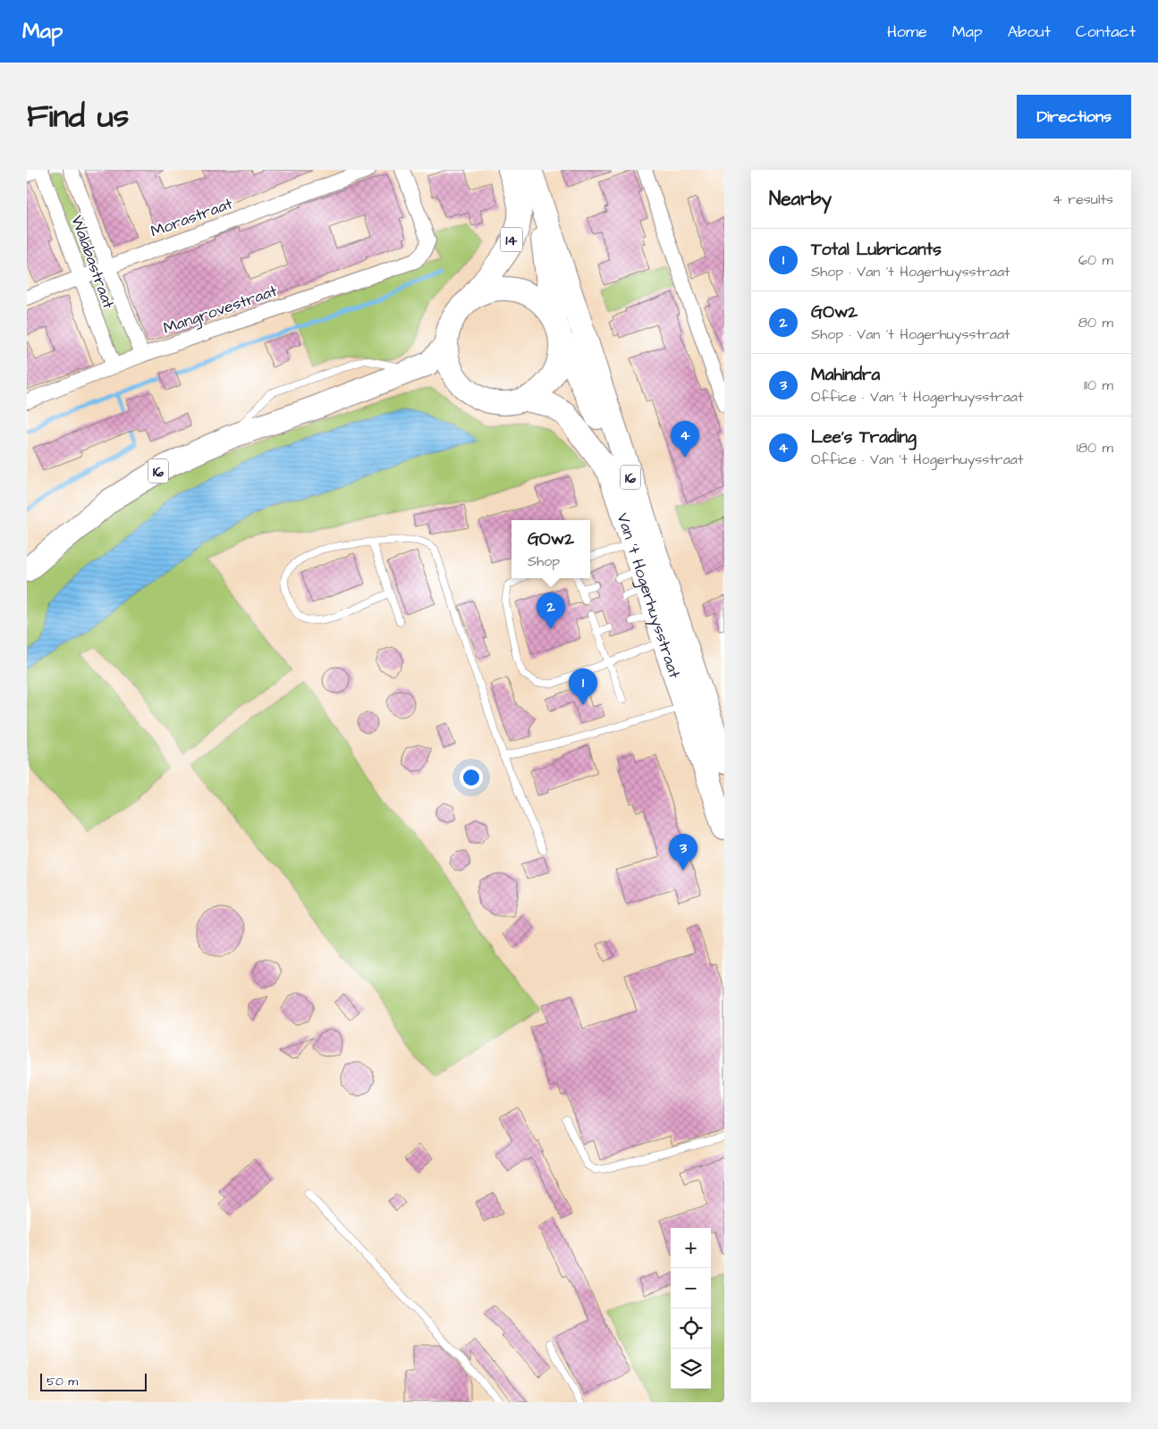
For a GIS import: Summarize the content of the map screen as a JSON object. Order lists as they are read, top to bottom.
{
  "streets": {
    "main road": ["14", "16", "Van 't Hogerhuysstraat"],
    "street": ["Morastraat", "Walabastraat", "Mangrovestraat"]
  },
  "crossings": [
    ["Morastraat", "Walabastraat"],
    ["14", "16"],
    ["14", "Van 't Hogerhuysstraat"],
    ["Walabastraat", "Mangrovestraat"],
    ["16", "Van 't Hogerhuysstraat"]
  ],
  "scale_bar": "50 m",
  "page": {
    "header": "Map",
    "nav": [
      "Home",
      "Map",
      "About",
      "Contact"
    ],
    "title": "Find us",
    "buttons": "Directions",
    "heading": ["Nearby", "4 results"],
    "list": [
      {
        "mark": "1",
        "name": "Total Lubricants",
        "note": "Shop · Van 't Hogerhuysstraat",
        "value": "60 m"
      },
      {
        "mark": "2",
        "name": "GOw2",
        "note": "Shop · Van 't Hogerhuysstraat",
        "value": "80 m"
      },
      {
        "mark": "3",
        "name": "Mahindra",
        "note": "Office · Van 't Hogerhuysstraat",
        "value": "110 m"
      },
      {
        "mark": "4",
        "name": "Lee's Trading",
        "note": "Office · Van 't Hogerhuysstraat",
        "value": "180 m"
      }
    ],
    "pins": [
      "4",
      "2",
      "1",
      "3"
    ],
    "popup": ["GOw2", "Shop"],
    "map_buttons": ["+", "−"],
    "scale": "50 m"
  }
}
